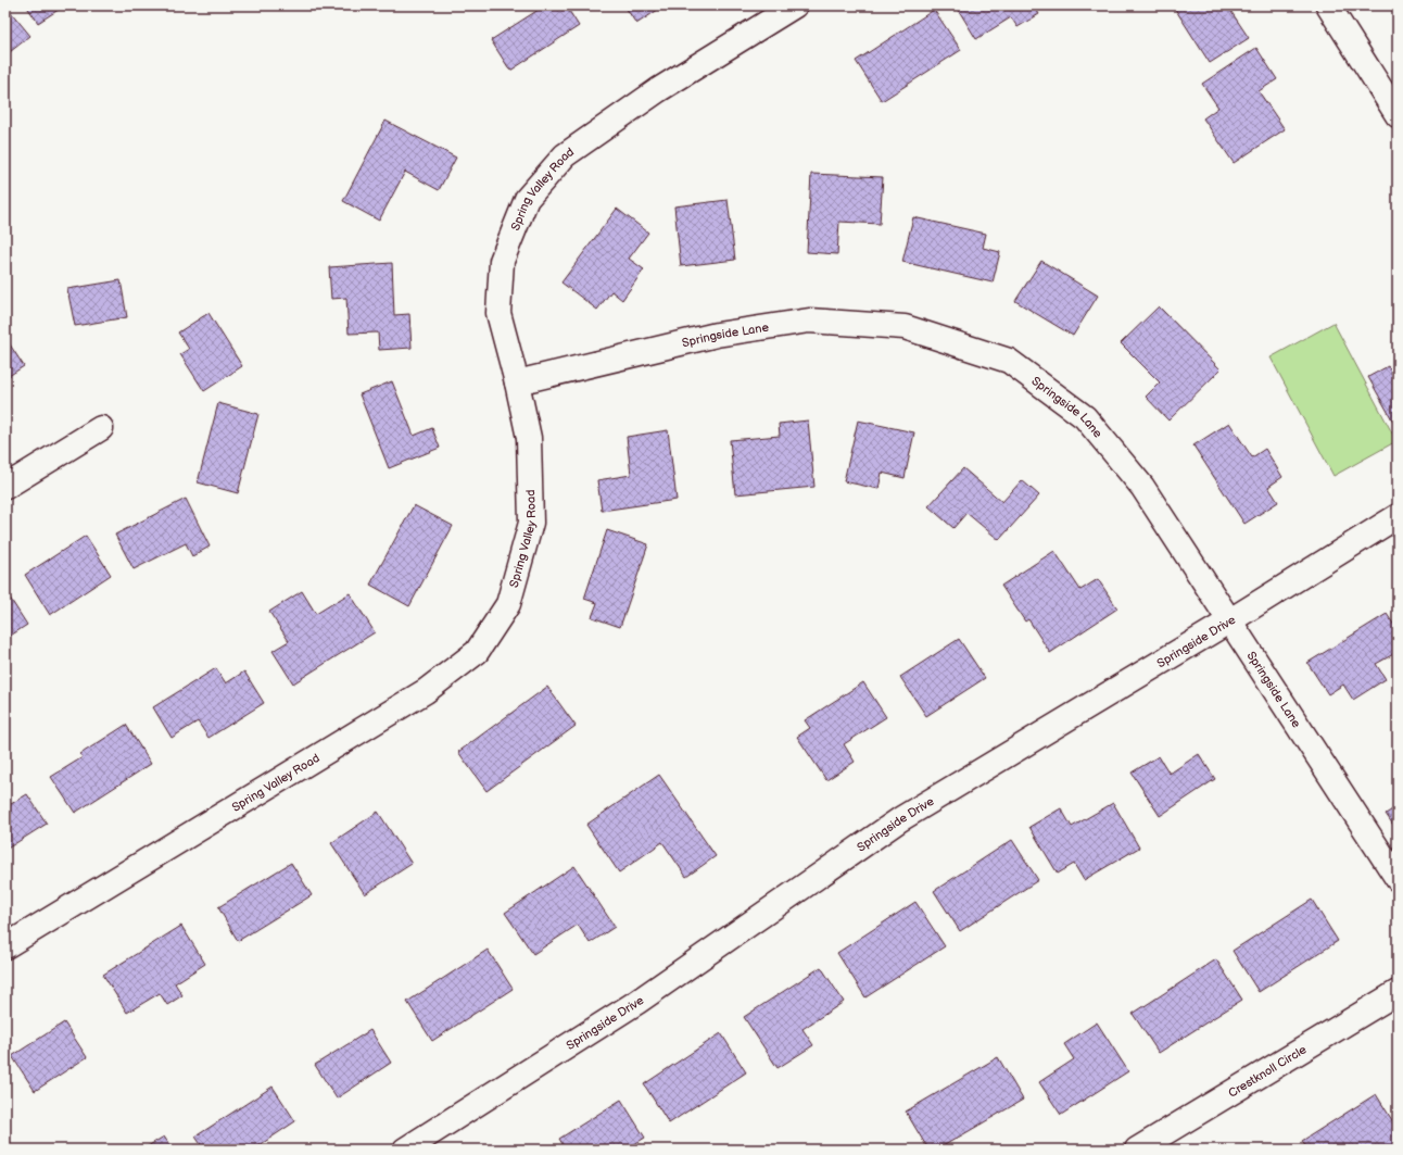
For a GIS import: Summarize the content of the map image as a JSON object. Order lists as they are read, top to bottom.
{
  "streets": {
    "street": [
      "Spring Valley Road",
      "Springside Lane",
      "Springside Drive",
      "Crestknoll Circle"
    ]
  },
  "crossings": [
    ["Spring Valley Road", "Springside Lane"],
    ["Springside Lane", "Springside Drive"]
  ]
}
